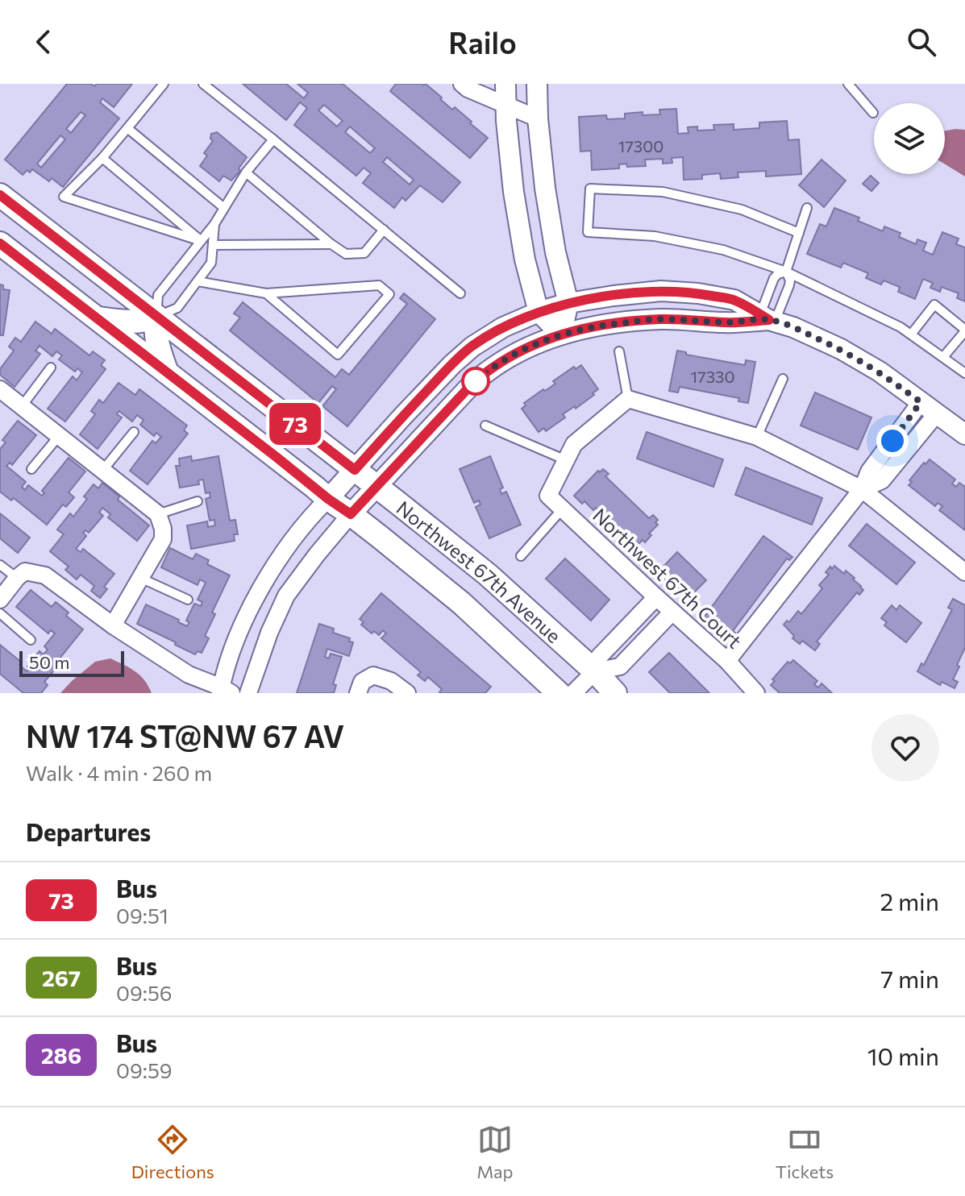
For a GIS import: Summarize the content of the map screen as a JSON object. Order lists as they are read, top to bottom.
{
  "streets": {
    "main road": ["Northwest 67th Avenue"],
    "street": ["Northwest 67th Court"]
  },
  "lines": ["bus line 73"],
  "house_numbers": ["17300", "17330"],
  "scale_bar": "50 m",
  "page": {
    "header": "Railo",
    "on_map": "73",
    "scale": "50 m",
    "heading": [
      ["NW 174 ST@NW 67 AV", "Walk · 4 min · 260 m"],
      "Departures"
    ],
    "list": [
      {
        "mark": "73",
        "name": "Bus",
        "note": "09:51",
        "value": "2 min"
      },
      {
        "mark": "267",
        "name": "Bus",
        "note": "09:56",
        "value": "7 min"
      },
      {
        "mark": "286",
        "name": "Bus",
        "note": "09:59",
        "value": "10 min"
      }
    ],
    "tabs": ["Directions", "Map", "Tickets"]
  }
}
